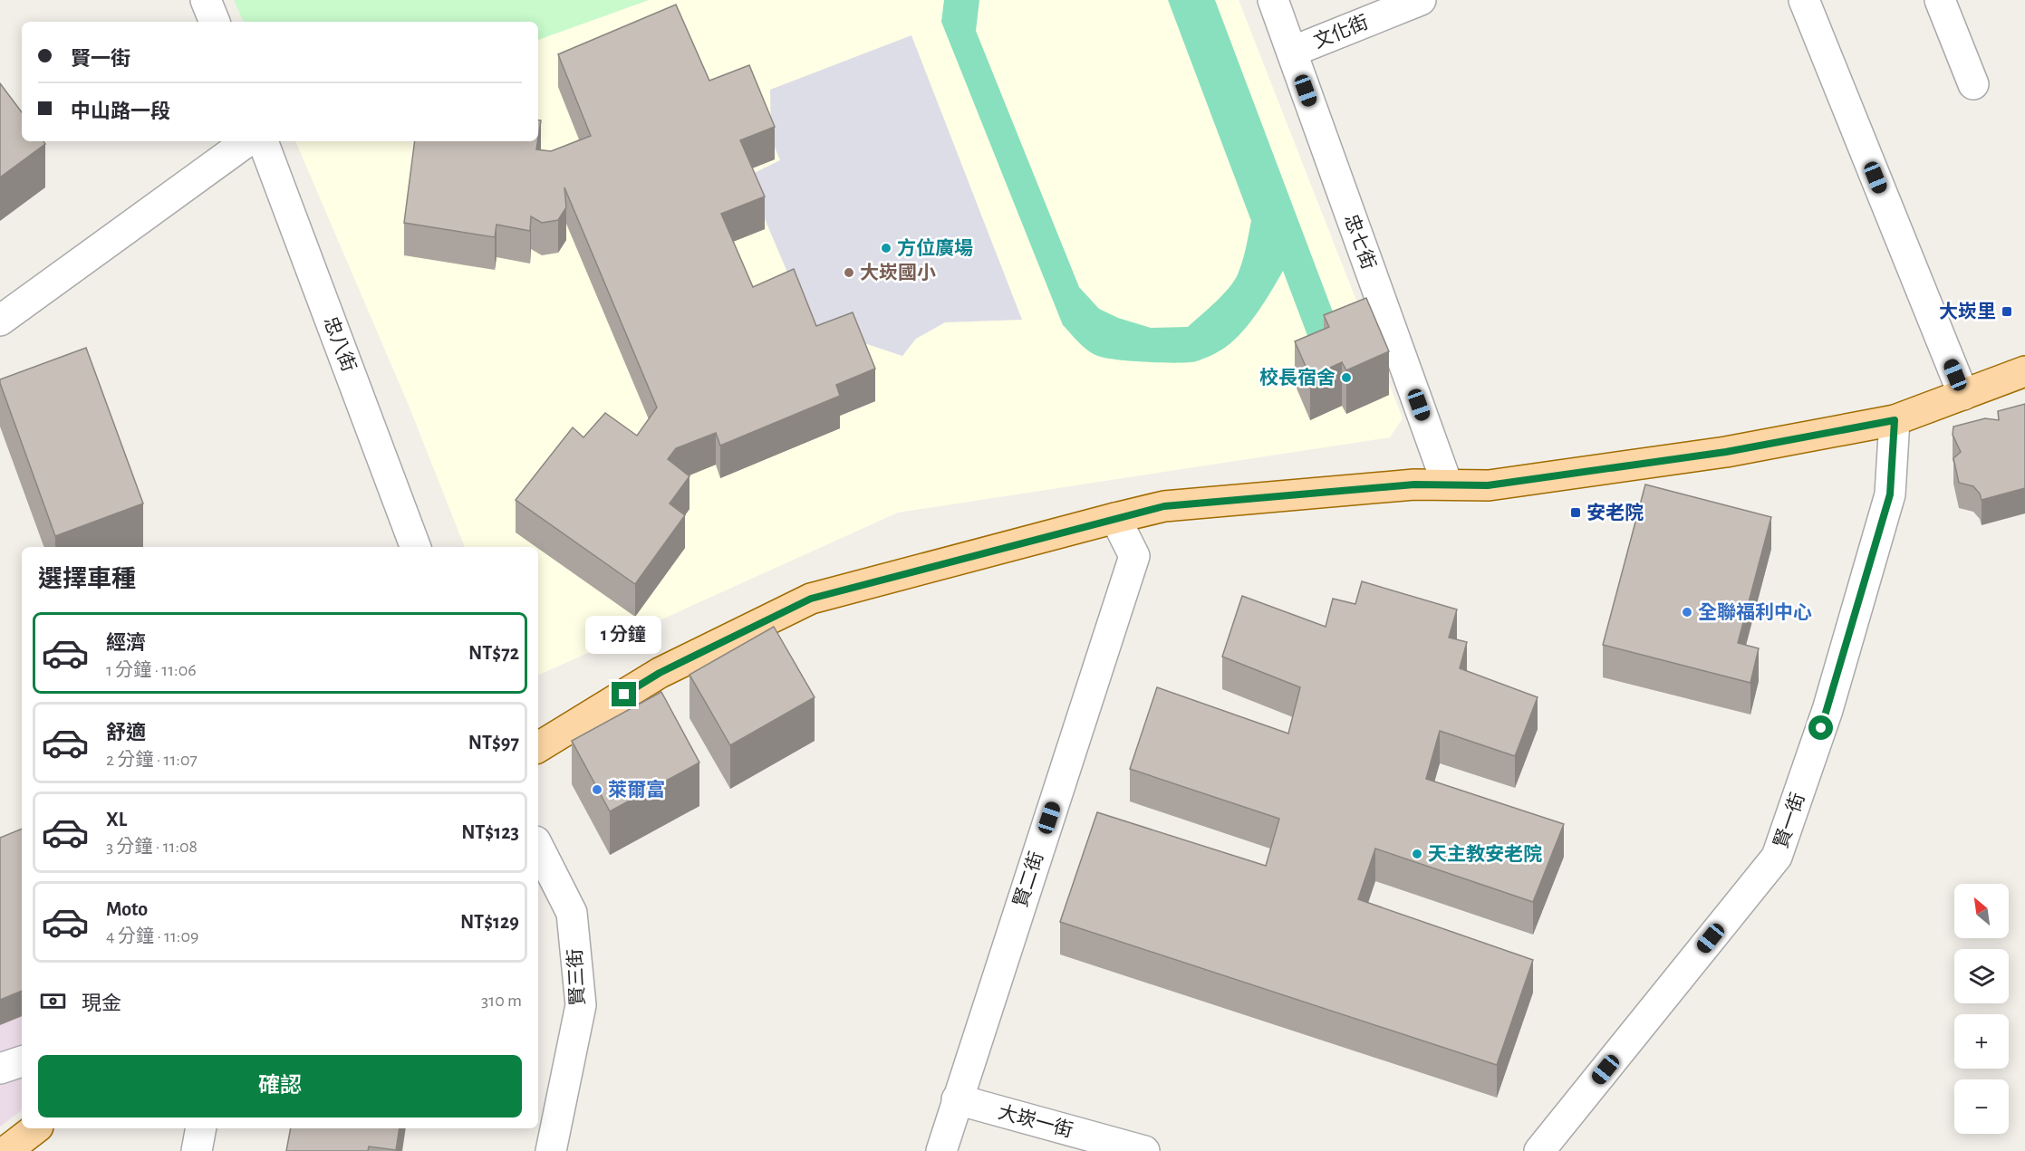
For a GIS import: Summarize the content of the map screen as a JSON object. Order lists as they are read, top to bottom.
{
  "streets": {
    "street": [
      "文化街",
      "忠七街",
      "忠八街",
      "賢一街",
      "賢二街",
      "賢三街",
      "大崁一街"
    ]
  },
  "crossings": [
    ["文化街", "忠七街"],
    ["賢二街", "大崁一街"]
  ],
  "places": {
    "other": [
      "方位廣場",
      "大崁國小",
      "校長宿舍",
      "全聯福利中心",
      "萊爾富",
      "天主教安老院"
    ],
    "transit": ["大崁里", "安老院"]
  },
  "north": "top left",
  "page": {
    "banner": ["賢一街", "中山路一段"],
    "heading": "選擇車種",
    "list": [
      {
        "name": "經濟",
        "note": "1 分鐘 · 11:06",
        "value": "NT$72"
      },
      {
        "name": "舒適",
        "note": "2 分鐘 · 11:07",
        "value": "NT$97"
      },
      {
        "name": "XL",
        "note": "3 分鐘 · 11:08",
        "value": "NT$123"
      },
      {
        "name": "Moto",
        "note": "4 分鐘 · 11:09",
        "value": "NT$129"
      }
    ],
    "bubble": "1 分鐘",
    "map_buttons": ["+", "−"],
    "pay": ["現金", "310 m"],
    "buttons": "確認"
  }
}
